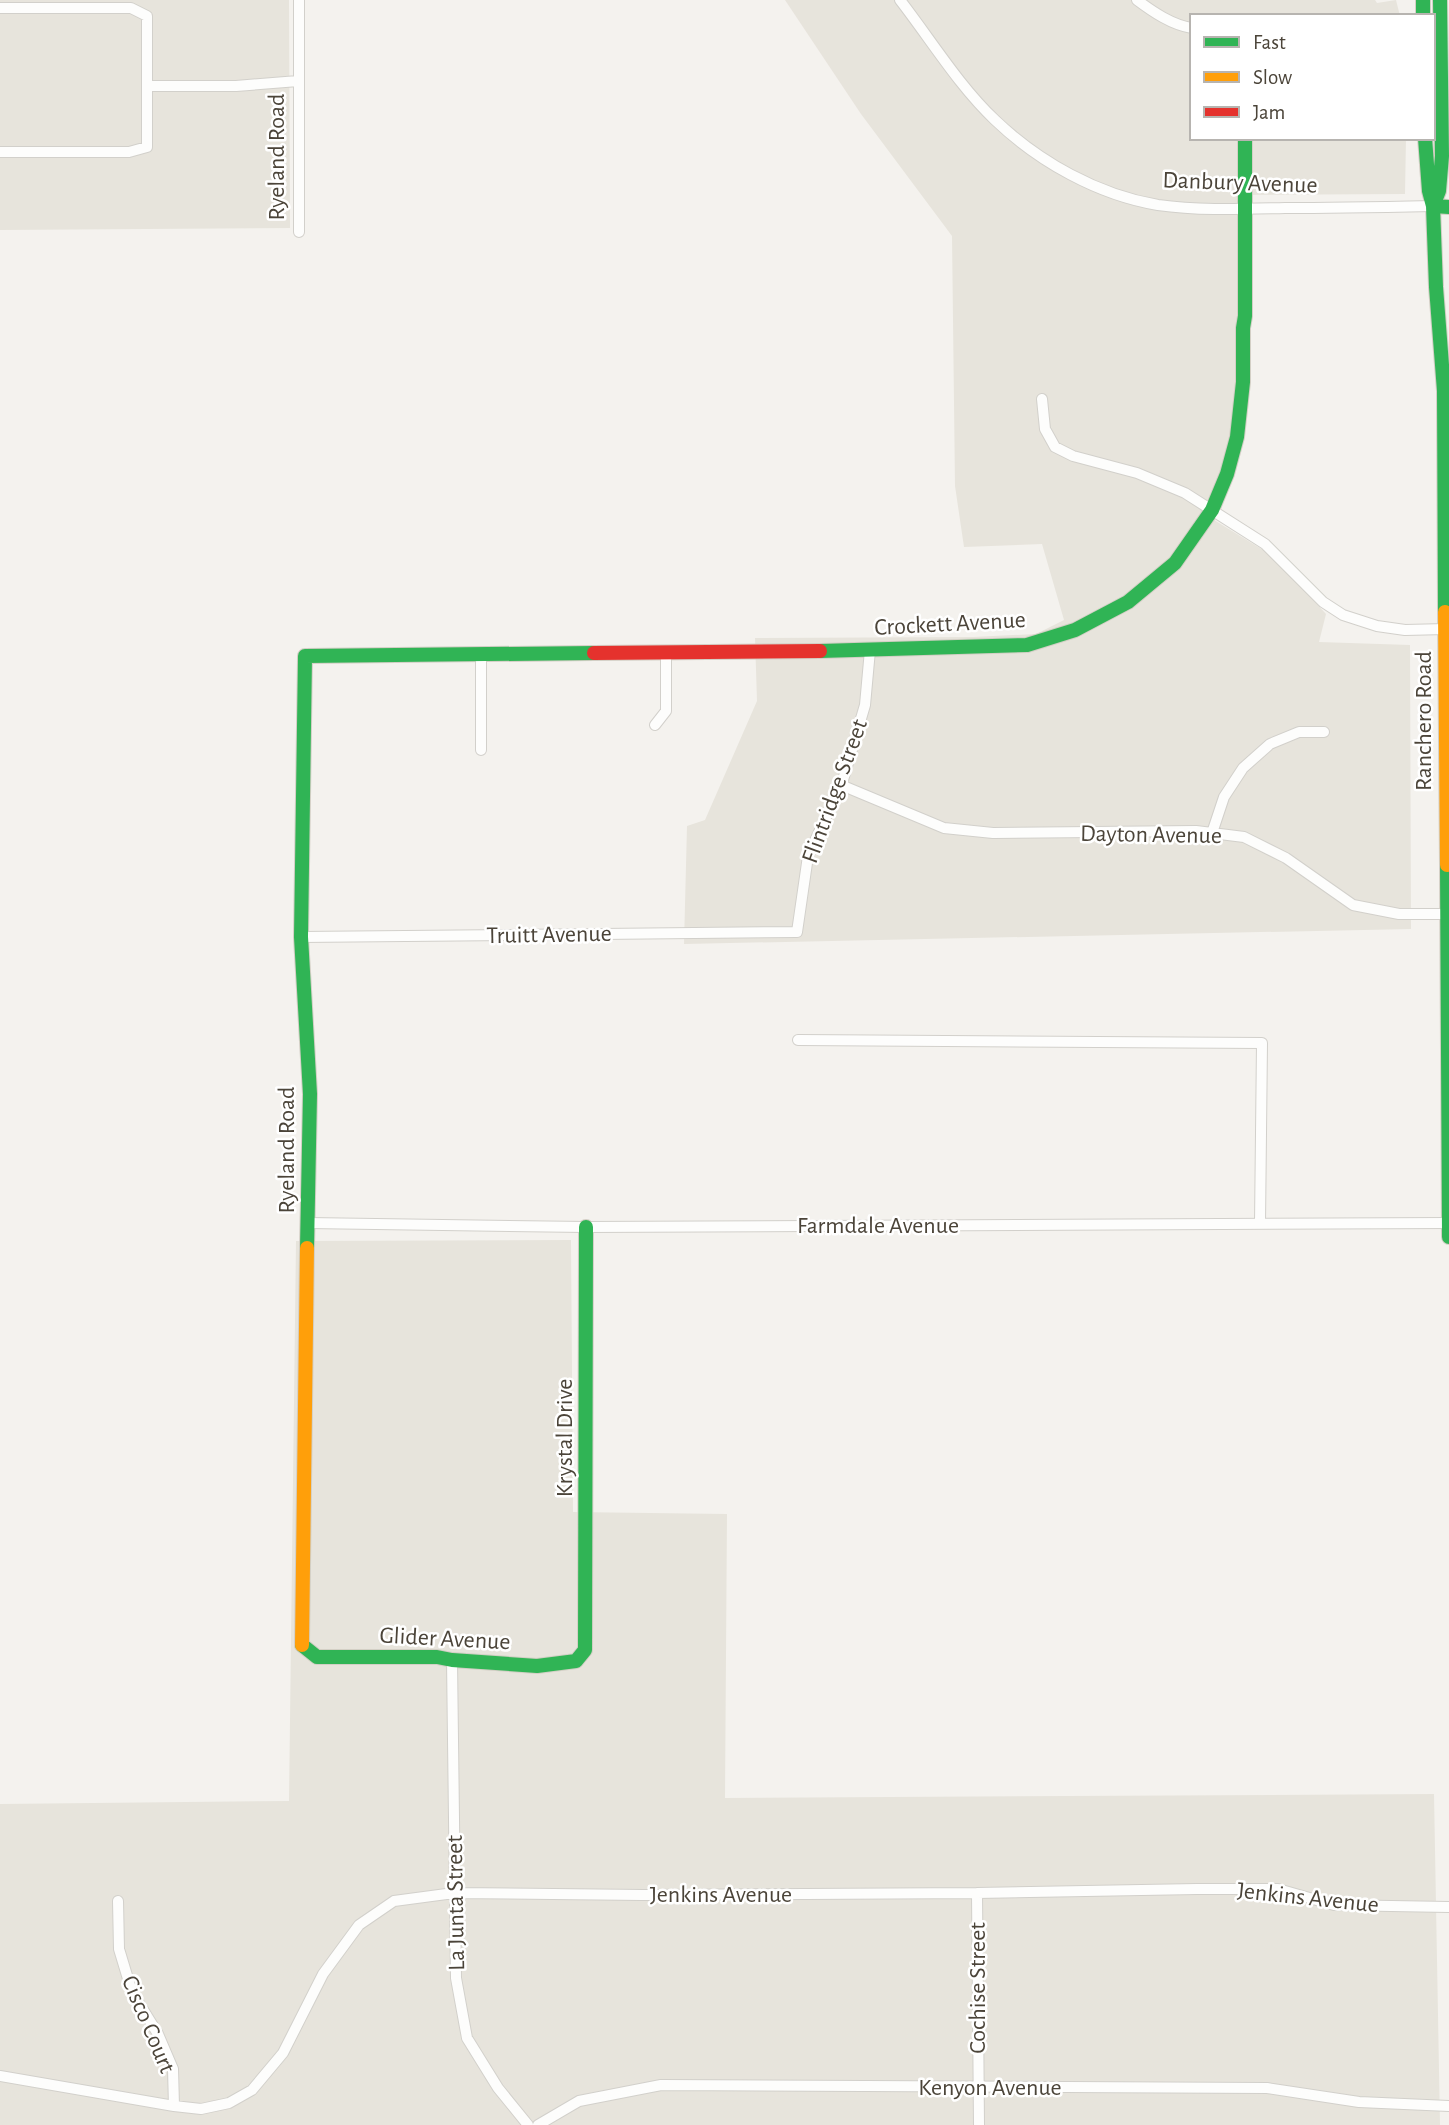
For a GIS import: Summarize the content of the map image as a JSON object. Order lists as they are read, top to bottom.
{
  "streets": {
    "street": [
      "Ryeland Road",
      "Danbury Avenue",
      "Crockett Avenue",
      "Ranchero Road",
      "Flintridge Street",
      "Dayton Avenue",
      "Truitt Avenue",
      "Farmdale Avenue",
      "Krystal Drive",
      "Glider Avenue",
      "Jenkins Avenue",
      "La Junta Street",
      "Cochise Street",
      "Cisco Court",
      "Kenyon Avenue"
    ]
  },
  "crossings": [
    ["Ryeland Road", "Crockett Avenue"],
    ["Ryeland Road", "Truitt Avenue"],
    ["Ryeland Road", "Farmdale Avenue"],
    ["Ryeland Road", "Glider Avenue"],
    ["Danbury Avenue", "Crockett Avenue"],
    ["Danbury Avenue", "Ranchero Road"],
    ["Crockett Avenue", "Flintridge Street"],
    ["Ranchero Road", "Dayton Avenue"],
    ["Ranchero Road", "Farmdale Avenue"],
    ["Flintridge Street", "Dayton Avenue"],
    ["Flintridge Street", "Truitt Avenue"],
    ["Farmdale Avenue", "Krystal Drive"],
    ["Krystal Drive", "Glider Avenue"],
    ["Glider Avenue", "La Junta Street"],
    ["Jenkins Avenue", "La Junta Street"],
    ["Jenkins Avenue", "Cochise Street"],
    ["Jenkins Avenue", "Cisco Court"],
    ["Cochise Street", "Kenyon Avenue"]
  ],
  "legend": ["Fast", "Slow", "Jam"]
}
